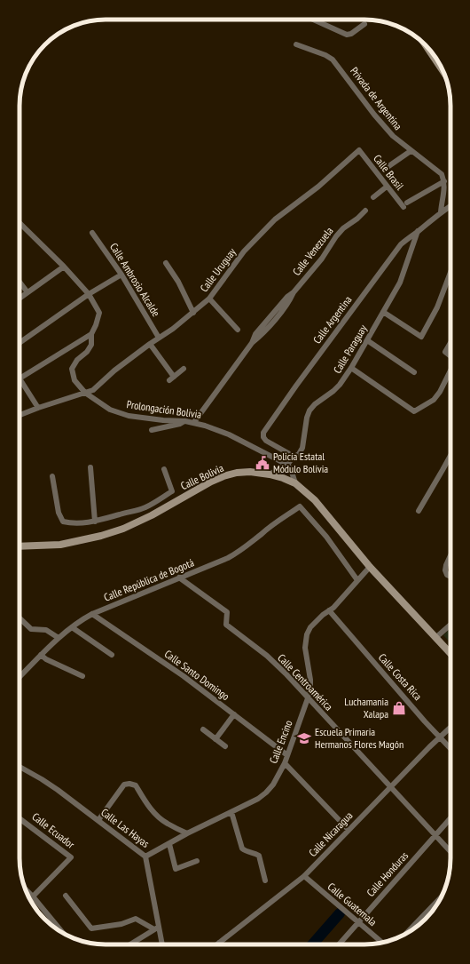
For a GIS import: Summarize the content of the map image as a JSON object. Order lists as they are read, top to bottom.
{
  "streets": {
    "main road": ["Calle Bolivia"],
    "street": [
      "Privada de Argentina",
      "Calle Brasil",
      "Calle Venezuela",
      "Calle Uruguay",
      "Calle Ambrosio Alcalde",
      "Calle Argentina",
      "Calle Paraguay",
      "Prolongación Bolivia",
      "Calle República de Bogotá",
      "Calle Santo Domingo",
      "Calle Costa Rica",
      "Calle Centroamérica",
      "Calle Encino",
      "Calle Las Hayas",
      "Calle Ecuador",
      "Calle Nicaragua",
      "Calle Honduras",
      "Calle Guatemala"
    ]
  },
  "crossings": [
    ["Privada de Argentina", "Calle Brasil"],
    ["Calle Brasil", "Calle Uruguay"],
    ["Calle Venezuela", "Prolongación Bolivia"],
    ["Calle Uruguay", "Calle Ambrosio Alcalde"],
    ["Calle Uruguay", "Prolongación Bolivia"],
    ["Calle Argentina", "Calle Paraguay"],
    ["Calle Paraguay", "Prolongación Bolivia"],
    ["Calle Paraguay", "Calle Bolivia"],
    ["Calle Bolivia", "Calle Encino"],
    ["Calle República de Bogotá", "Calle Santo Domingo"],
    ["Calle República de Bogotá", "Calle Centroamérica"],
    ["Calle República de Bogotá", "Calle Encino"],
    ["Calle Santo Domingo", "Calle Encino"],
    ["Calle Costa Rica", "Calle Encino"],
    ["Calle Costa Rica", "Calle Nicaragua"],
    ["Calle Centroamérica", "Calle Encino"],
    ["Calle Centroamérica", "Calle Nicaragua"],
    ["Calle Centroamérica", "Calle Honduras"],
    ["Calle Encino", "Calle Las Hayas"],
    ["Calle Nicaragua", "Calle Guatemala"],
    ["Calle Honduras", "Calle Guatemala"]
  ],
  "places": {
    "public building": ["Policía Estatal Módulo Bolivia"],
    "shop": ["Luchamania Xalapa"],
    "school or university": ["Escuela Primaria Hermanos Flores Magón"]
  }
}
